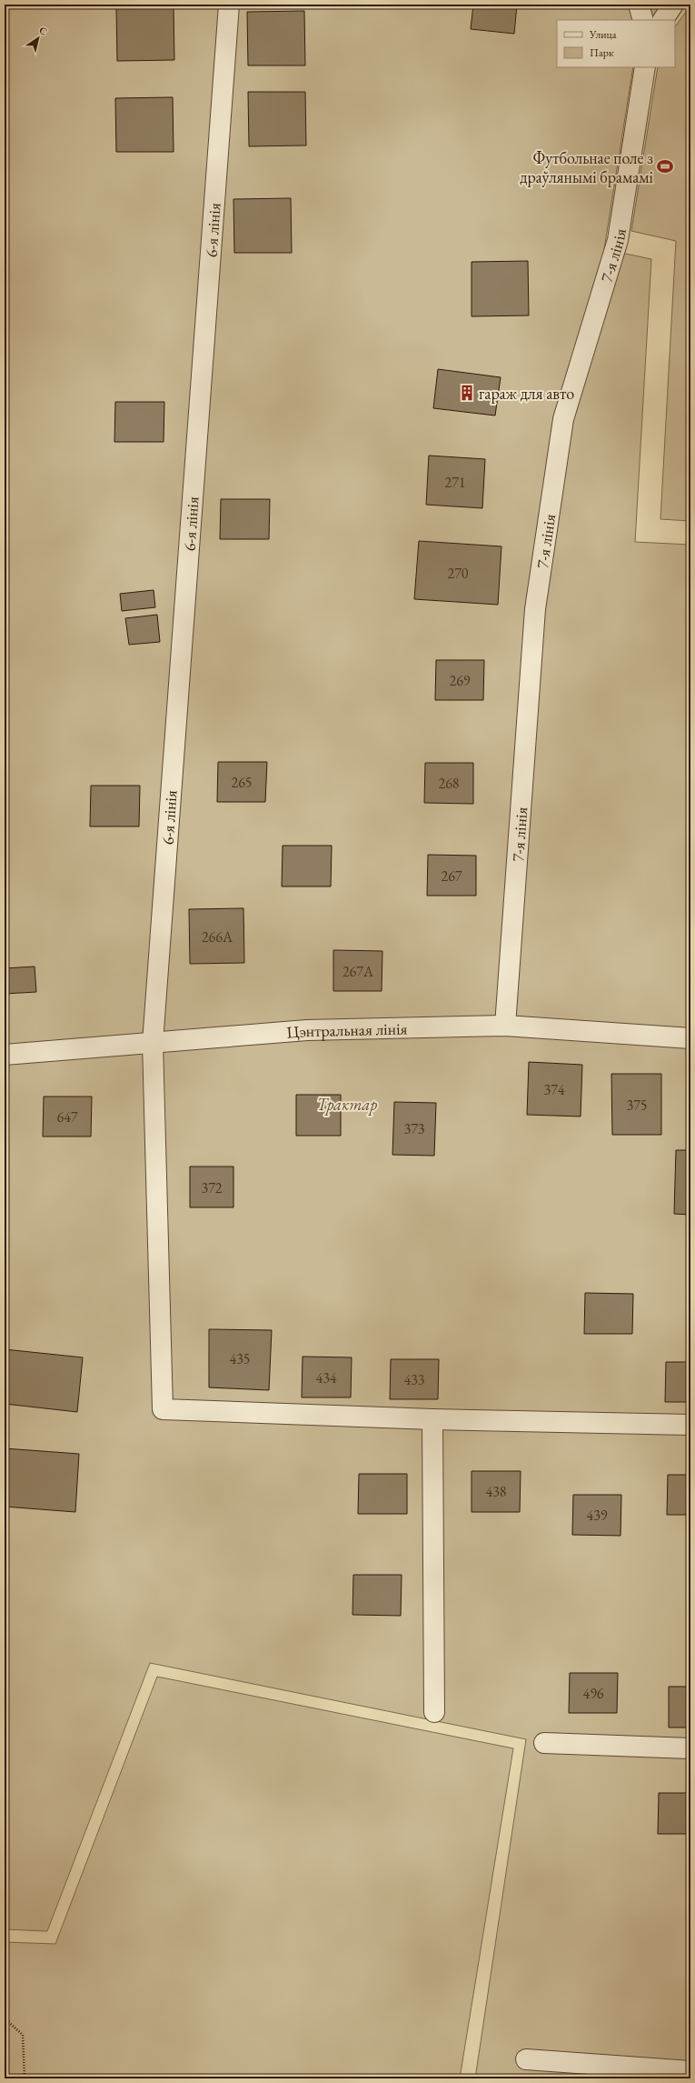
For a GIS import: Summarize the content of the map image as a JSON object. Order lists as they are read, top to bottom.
{
  "streets": {
    "street": ["6-я лінія", "7-я лінія", "Цэнтральная лінія"]
  },
  "crossings": [
    ["6-я лінія", "Цэнтральная лінія"],
    ["7-я лінія", "Цэнтральная лінія"]
  ],
  "parks": ["Трактар"],
  "places": {
    "sports": ["Футбольнае поле з драўлянымі брамамі"],
    "building": ["гараж для авто"]
  },
  "house_numbers": [
    "271",
    "270",
    "269",
    "265",
    "268",
    "267",
    "266А",
    "267А",
    "374",
    "375",
    "647",
    "373",
    "372",
    "435",
    "434",
    "433",
    "438",
    "439",
    "496"
  ],
  "legend": ["Улица", "Парк"],
  "north": "top right"
}
